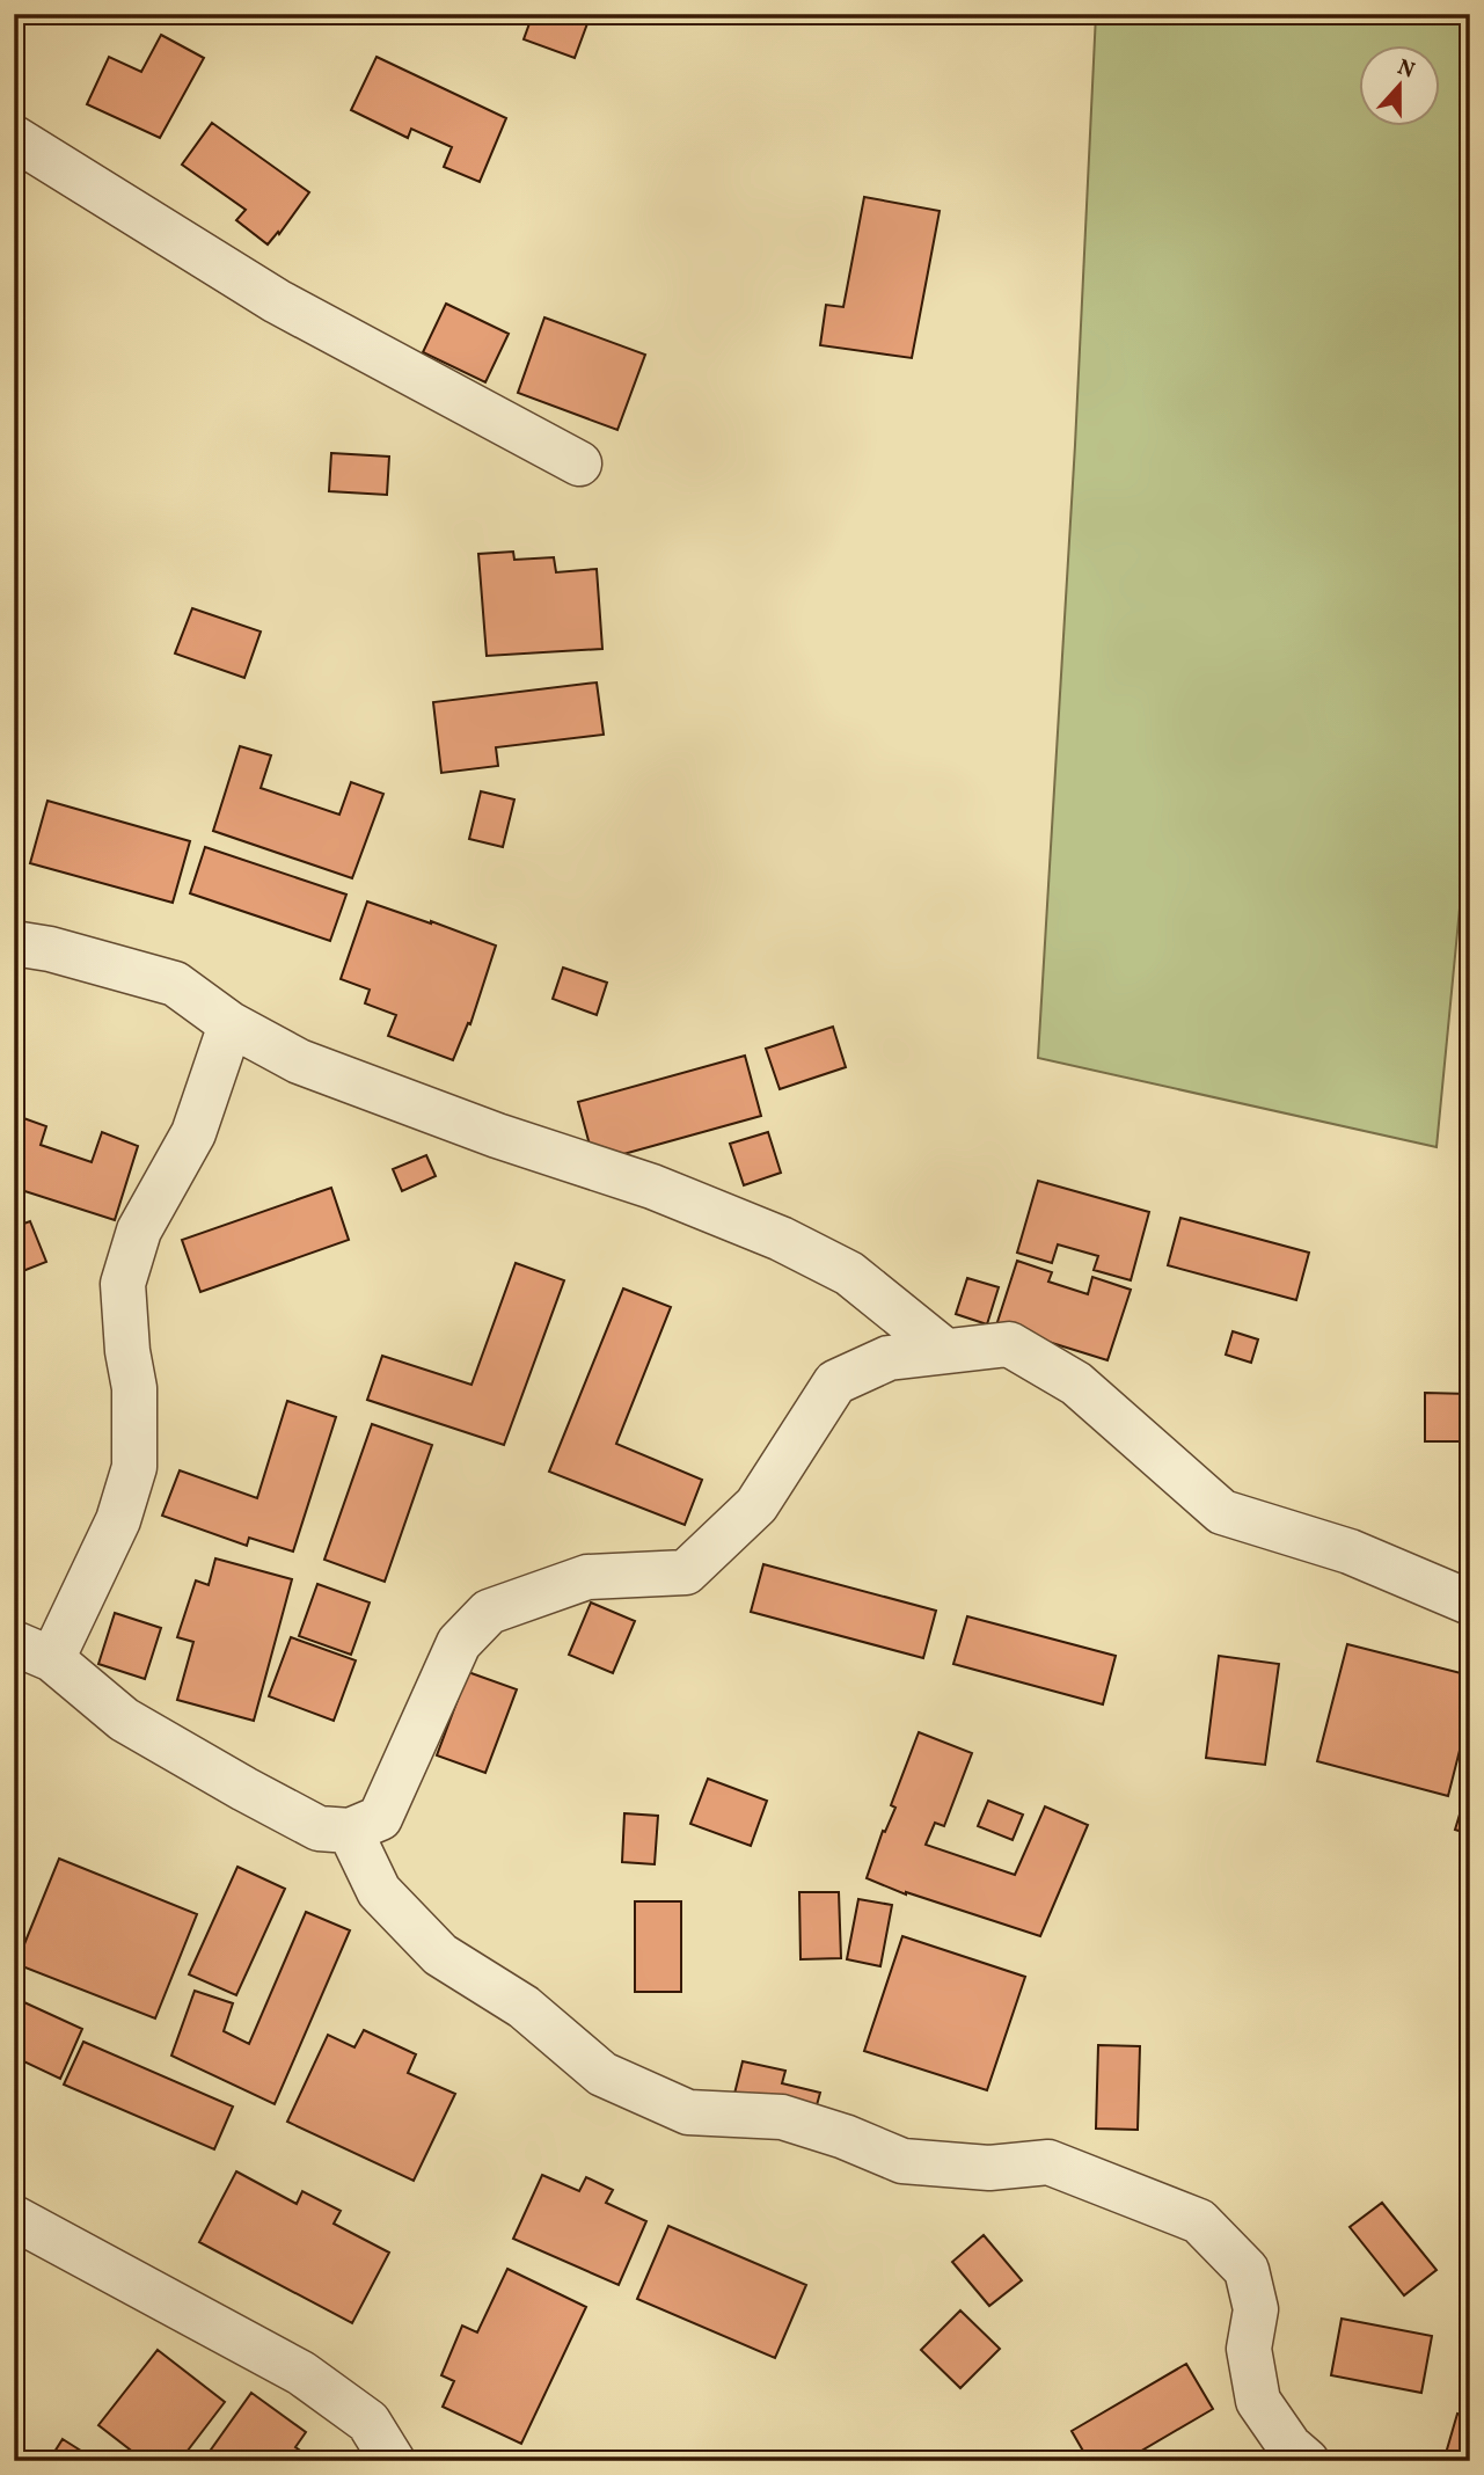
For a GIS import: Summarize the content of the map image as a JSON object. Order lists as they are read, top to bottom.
{
  "north": "top"
}
